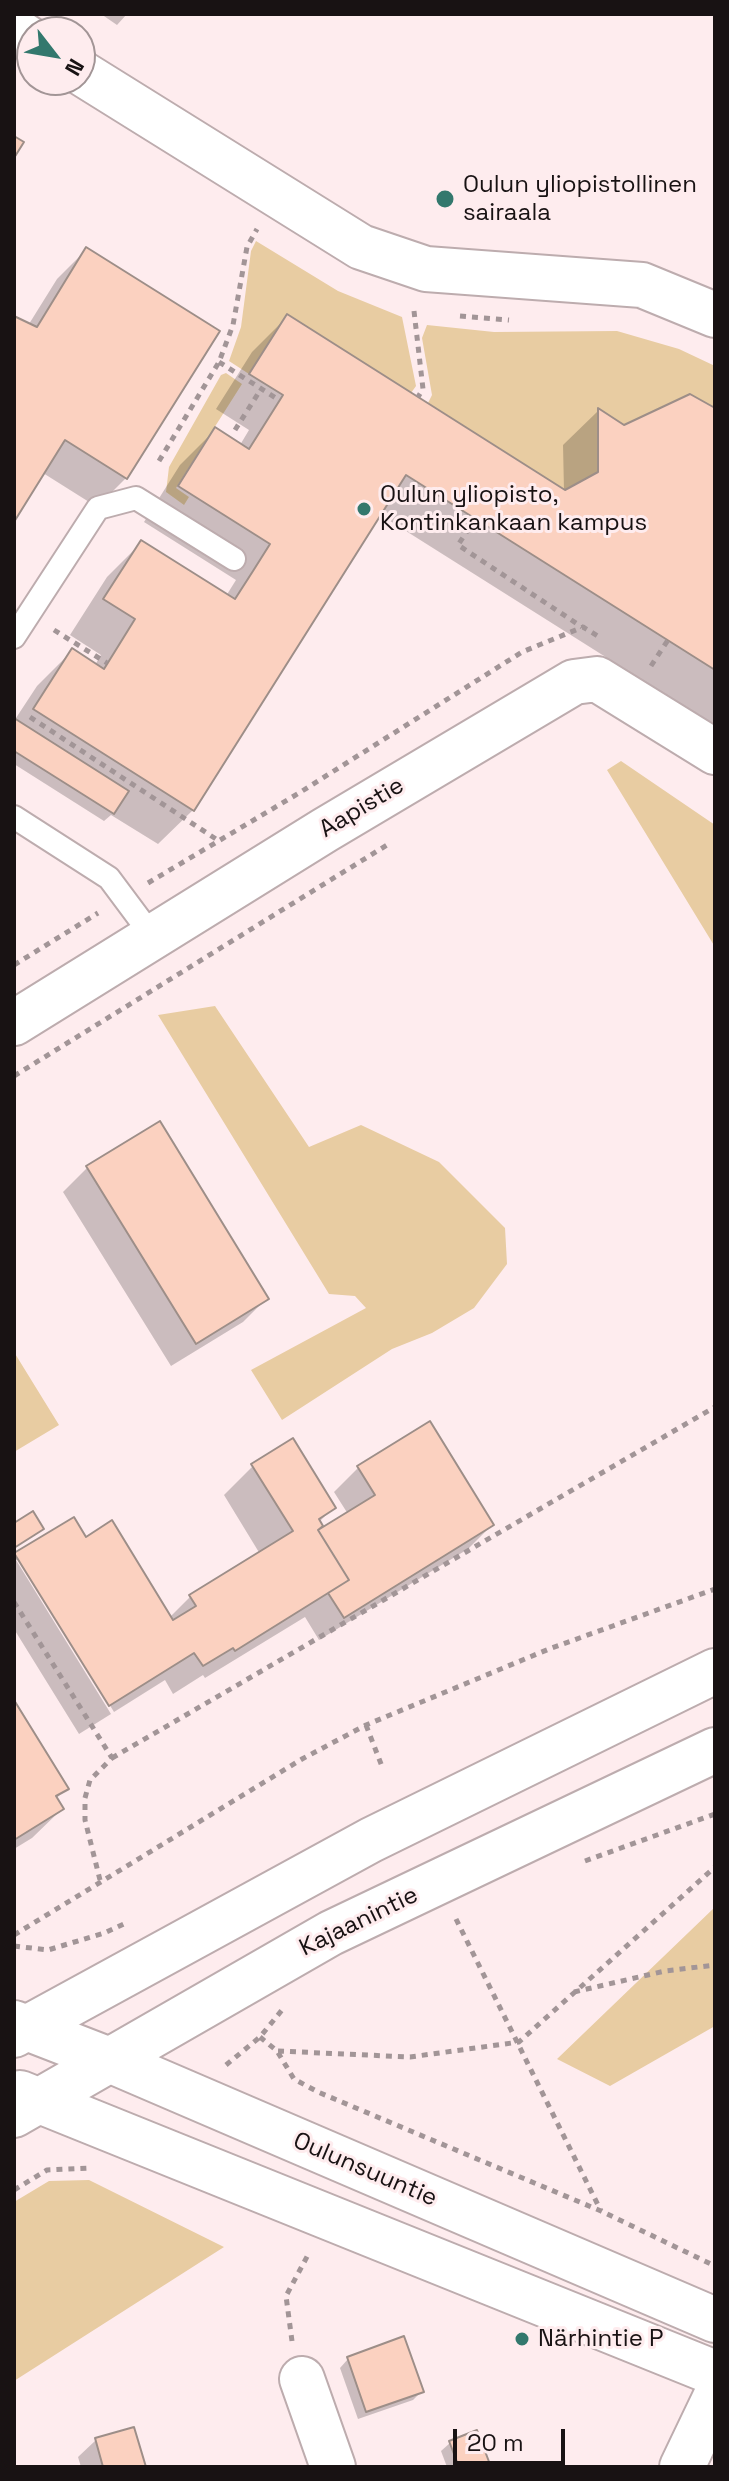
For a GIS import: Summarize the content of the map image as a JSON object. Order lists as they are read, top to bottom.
{
  "streets": {
    "main road": ["Aapistie", "Kajaanintie", "Oulunsuuntie"]
  },
  "crossings": [
    ["Kajaanintie", "Oulunsuuntie"]
  ],
  "places": ["Oulun yliopistollinen sairaala", "Oulun yliopisto, Kontinkankaan kampus", "Närhintie P"],
  "scale_bar": "20 m",
  "north": "bottom right"
}
